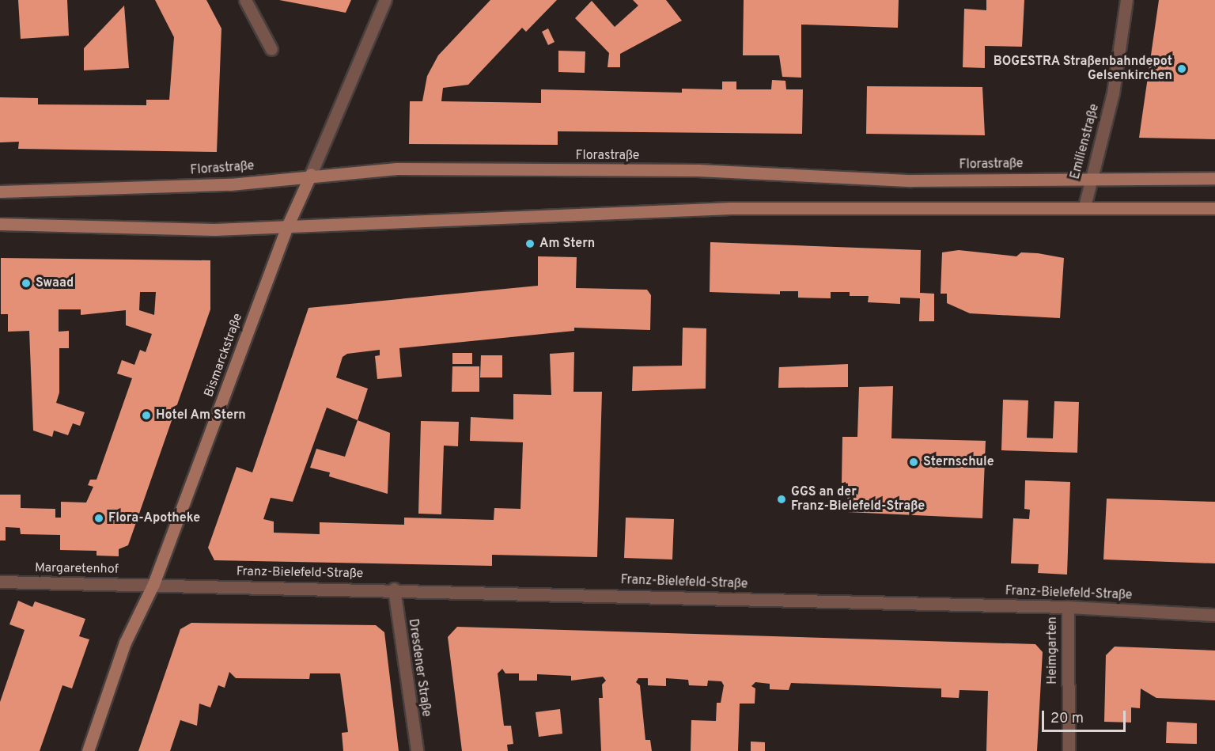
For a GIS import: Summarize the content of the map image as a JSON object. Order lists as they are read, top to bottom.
{
  "streets": {
    "main road": ["Florastraße", "Bismarckstraße"],
    "street": [
      "Emilienstraße",
      "Margaretenhof",
      "Franz-Bielefeld-Straße",
      "Heimgarten",
      "Dresdener Straße"
    ]
  },
  "crossings": [
    ["Emilienstraße", "Florastraße"],
    ["Florastraße", "Bismarckstraße"],
    ["Bismarckstraße", "Margaretenhof"],
    ["Bismarckstraße", "Franz-Bielefeld-Straße"],
    ["Margaretenhof", "Franz-Bielefeld-Straße"],
    ["Franz-Bielefeld-Straße", "Heimgarten"],
    ["Franz-Bielefeld-Straße", "Dresdener Straße"]
  ],
  "places": [
    "BOGESTRA Straßenbahndepot Gelsenkirchen",
    "Am Stern",
    "Swaad",
    "Hotel Am Stern",
    "Sternschule",
    "GGS an der Franz-Bielefeld-Straße",
    "Flora-Apotheke"
  ],
  "scale_bar": "20 m"
}
